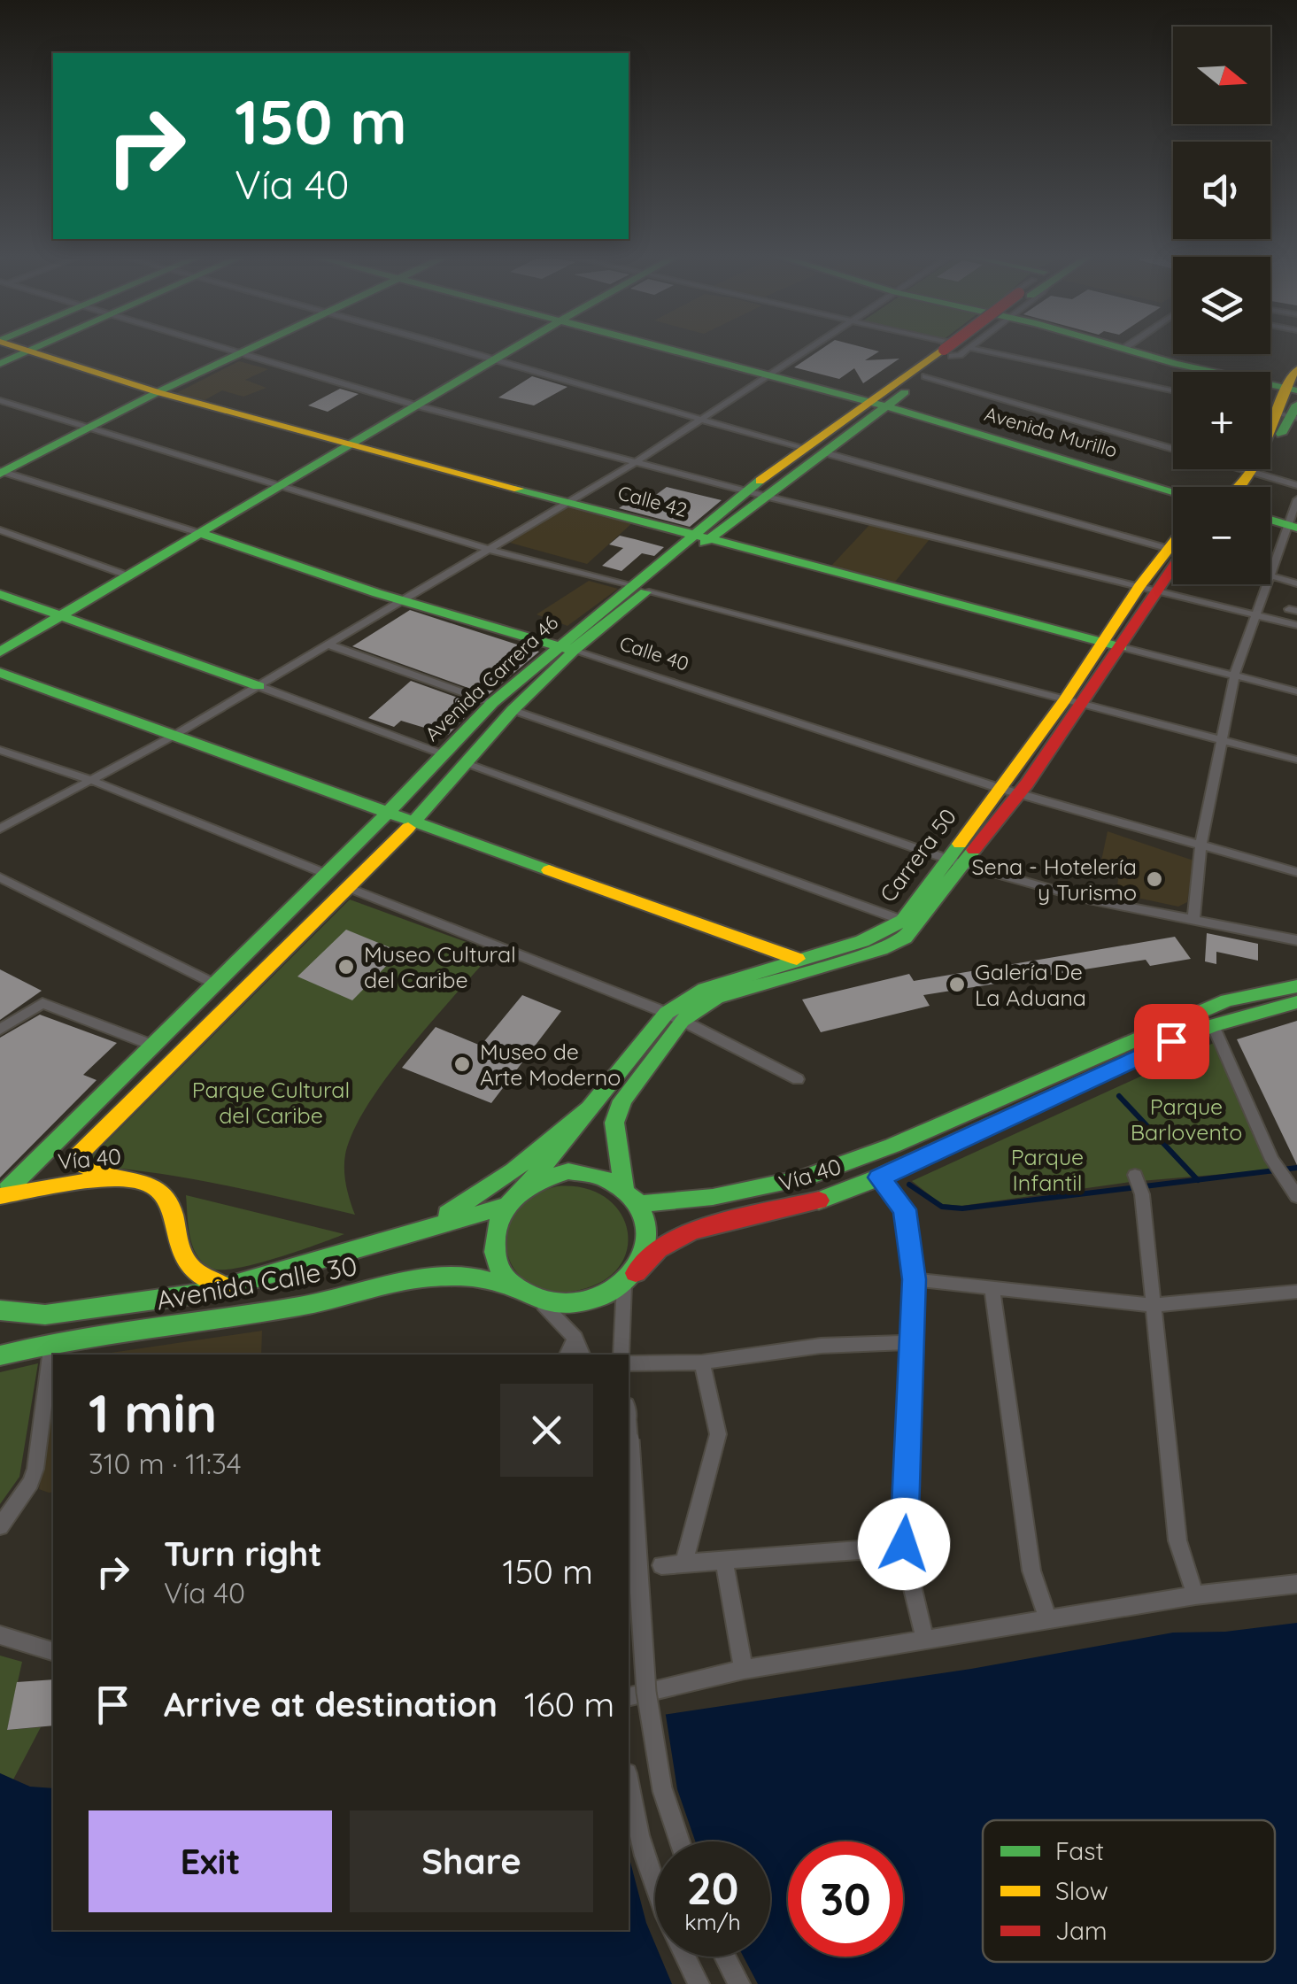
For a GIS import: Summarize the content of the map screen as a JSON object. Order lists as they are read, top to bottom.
{
  "streets": {
    "main road": [
      "Avenida Murillo",
      "Calle 42",
      "Calle 40",
      "Avenida Carrera 46",
      "Carrera 50",
      "Vía 40",
      "Avenida Calle 30"
    ]
  },
  "crossings": [
    ["Avenida Murillo", "Avenida Carrera 46"],
    ["Calle 42", "Avenida Carrera 46"],
    ["Calle 42", "Carrera 50"],
    ["Calle 40", "Avenida Carrera 46"],
    ["Calle 40", "Carrera 50"],
    ["Avenida Carrera 46", "Vía 40"],
    ["Carrera 50", "Vía 40"],
    ["Carrera 50", "Avenida Calle 30"],
    ["Vía 40", "Avenida Calle 30"]
  ],
  "parks": ["Parque Cultural del Caribe", "Parque Barlovento", "Parque Infantil"],
  "places": [
    "Sena - Hotelería y Turismo",
    "Museo Cultural del Caribe",
    "Galería De La Aduana",
    "Museo de Arte Moderno"
  ],
  "legend": ["Fast", "Slow", "Jam"],
  "north": "right",
  "page": {
    "map_buttons": ["+", "−"],
    "turn": ["150 m", "Vía 40"],
    "heading": ["1 min", "310 m · 11:34"],
    "list": [
      {
        "name": "Turn right",
        "note": "Vía 40",
        "value": "150 m"
      },
      {
        "name": "Arrive at destination",
        "value": "160 m"
      }
    ],
    "buttons": ["Exit", "Share"],
    "speed": "20 km/h",
    "limit": "30"
  }
}
